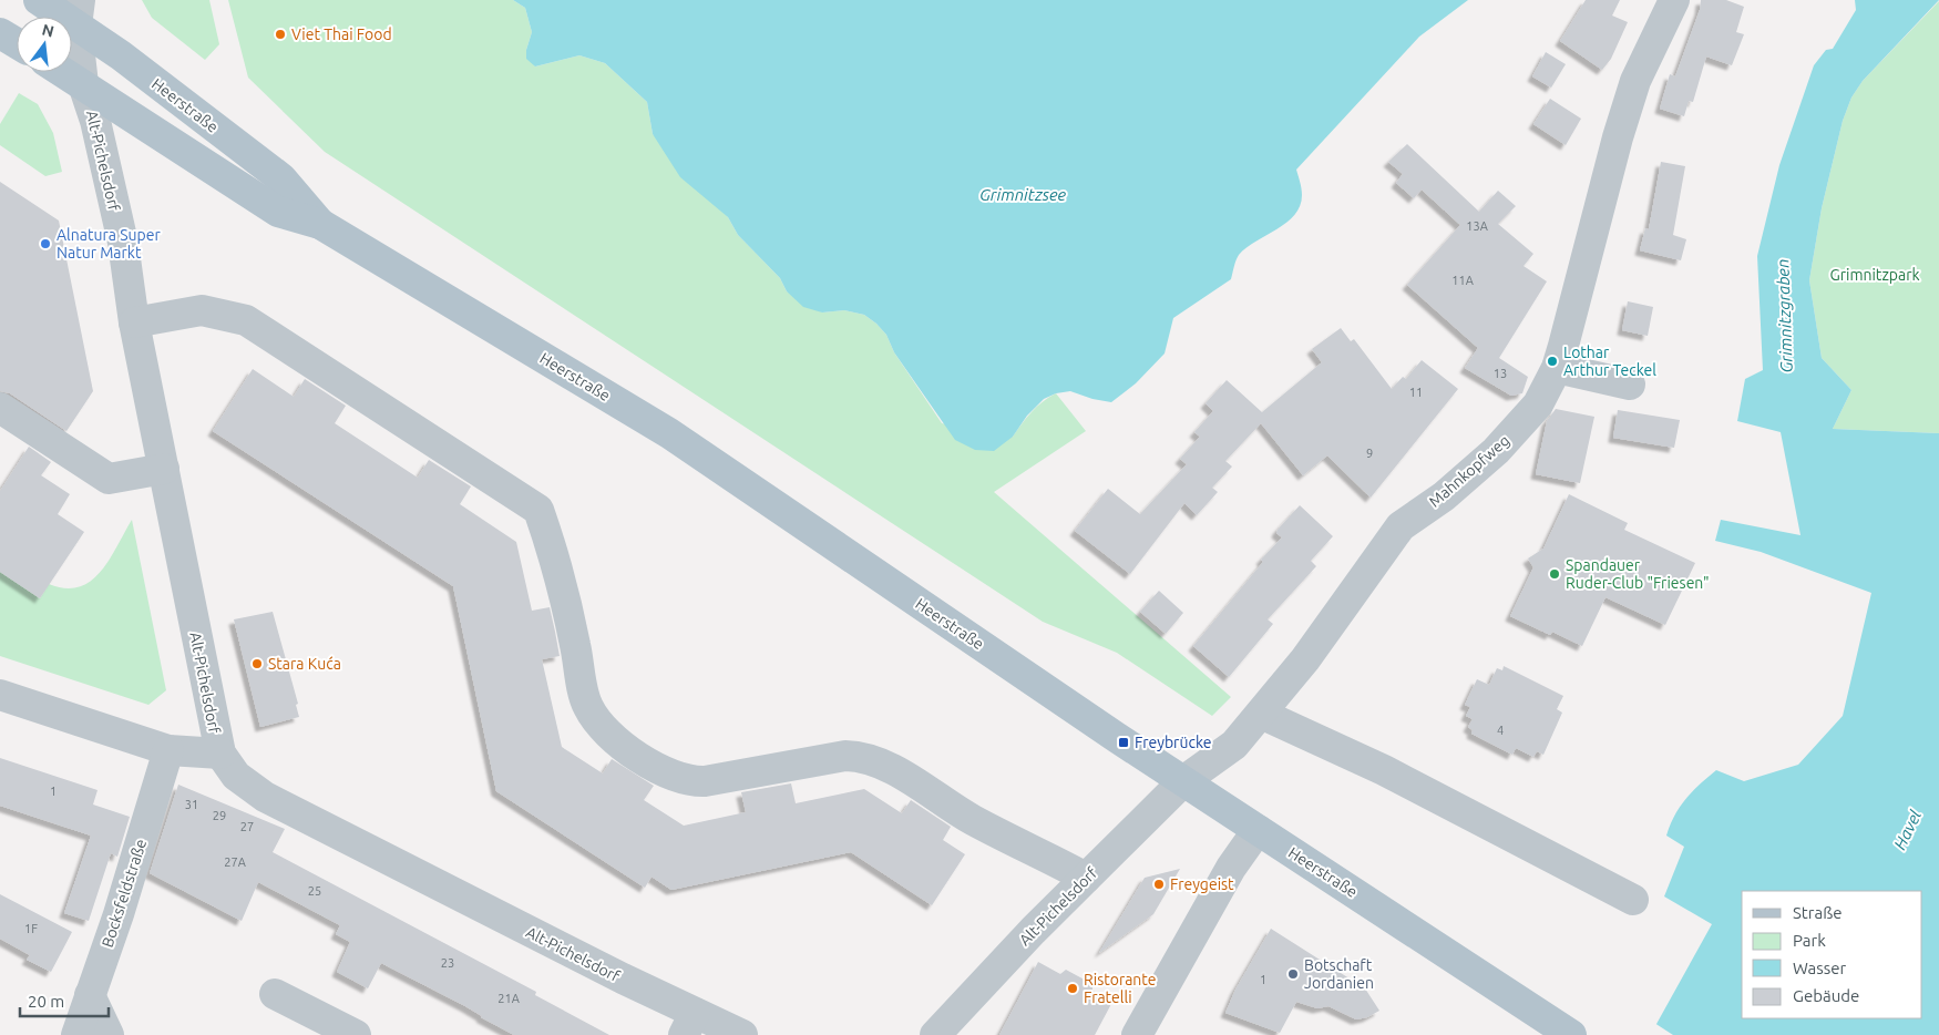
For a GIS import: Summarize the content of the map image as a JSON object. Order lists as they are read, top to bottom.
{
  "streets": {
    "main road": ["Heerstraße"],
    "street": ["Alt-Pichelsdorf", "Mahnkopfweg", "Bocksfeldstraße"]
  },
  "crossings": [
    ["Heerstraße", "Alt-Pichelsdorf"],
    ["Heerstraße", "Mahnkopfweg"],
    ["Alt-Pichelsdorf", "Mahnkopfweg"]
  ],
  "water": ["Grimnitzsee", "Grimnitzgraben", "Havel"],
  "parks": ["Grimnitzpark"],
  "places": {
    "other": [
      "Viet Thai Food",
      "Alnatura Super Natur Markt",
      "Lothar Arthur Teckel",
      "Spandauer Ruder-Club \"Friesen\"",
      "Stara Kuća",
      "Freygeist",
      "Botschaft Jordanien",
      "Ristorante Fratelli"
    ],
    "transit": ["Freybrücke"]
  },
  "house_numbers": [
    "13A",
    "11A",
    "13",
    "11",
    "9",
    "4",
    "1",
    "31",
    "29",
    "27",
    "27A",
    "25",
    "1F",
    "23",
    "1",
    "21A"
  ],
  "legend": [
    "Straße",
    "Park",
    "Wasser",
    "Gebäude"
  ],
  "scale_bar": "20 m",
  "north": "top"
}
